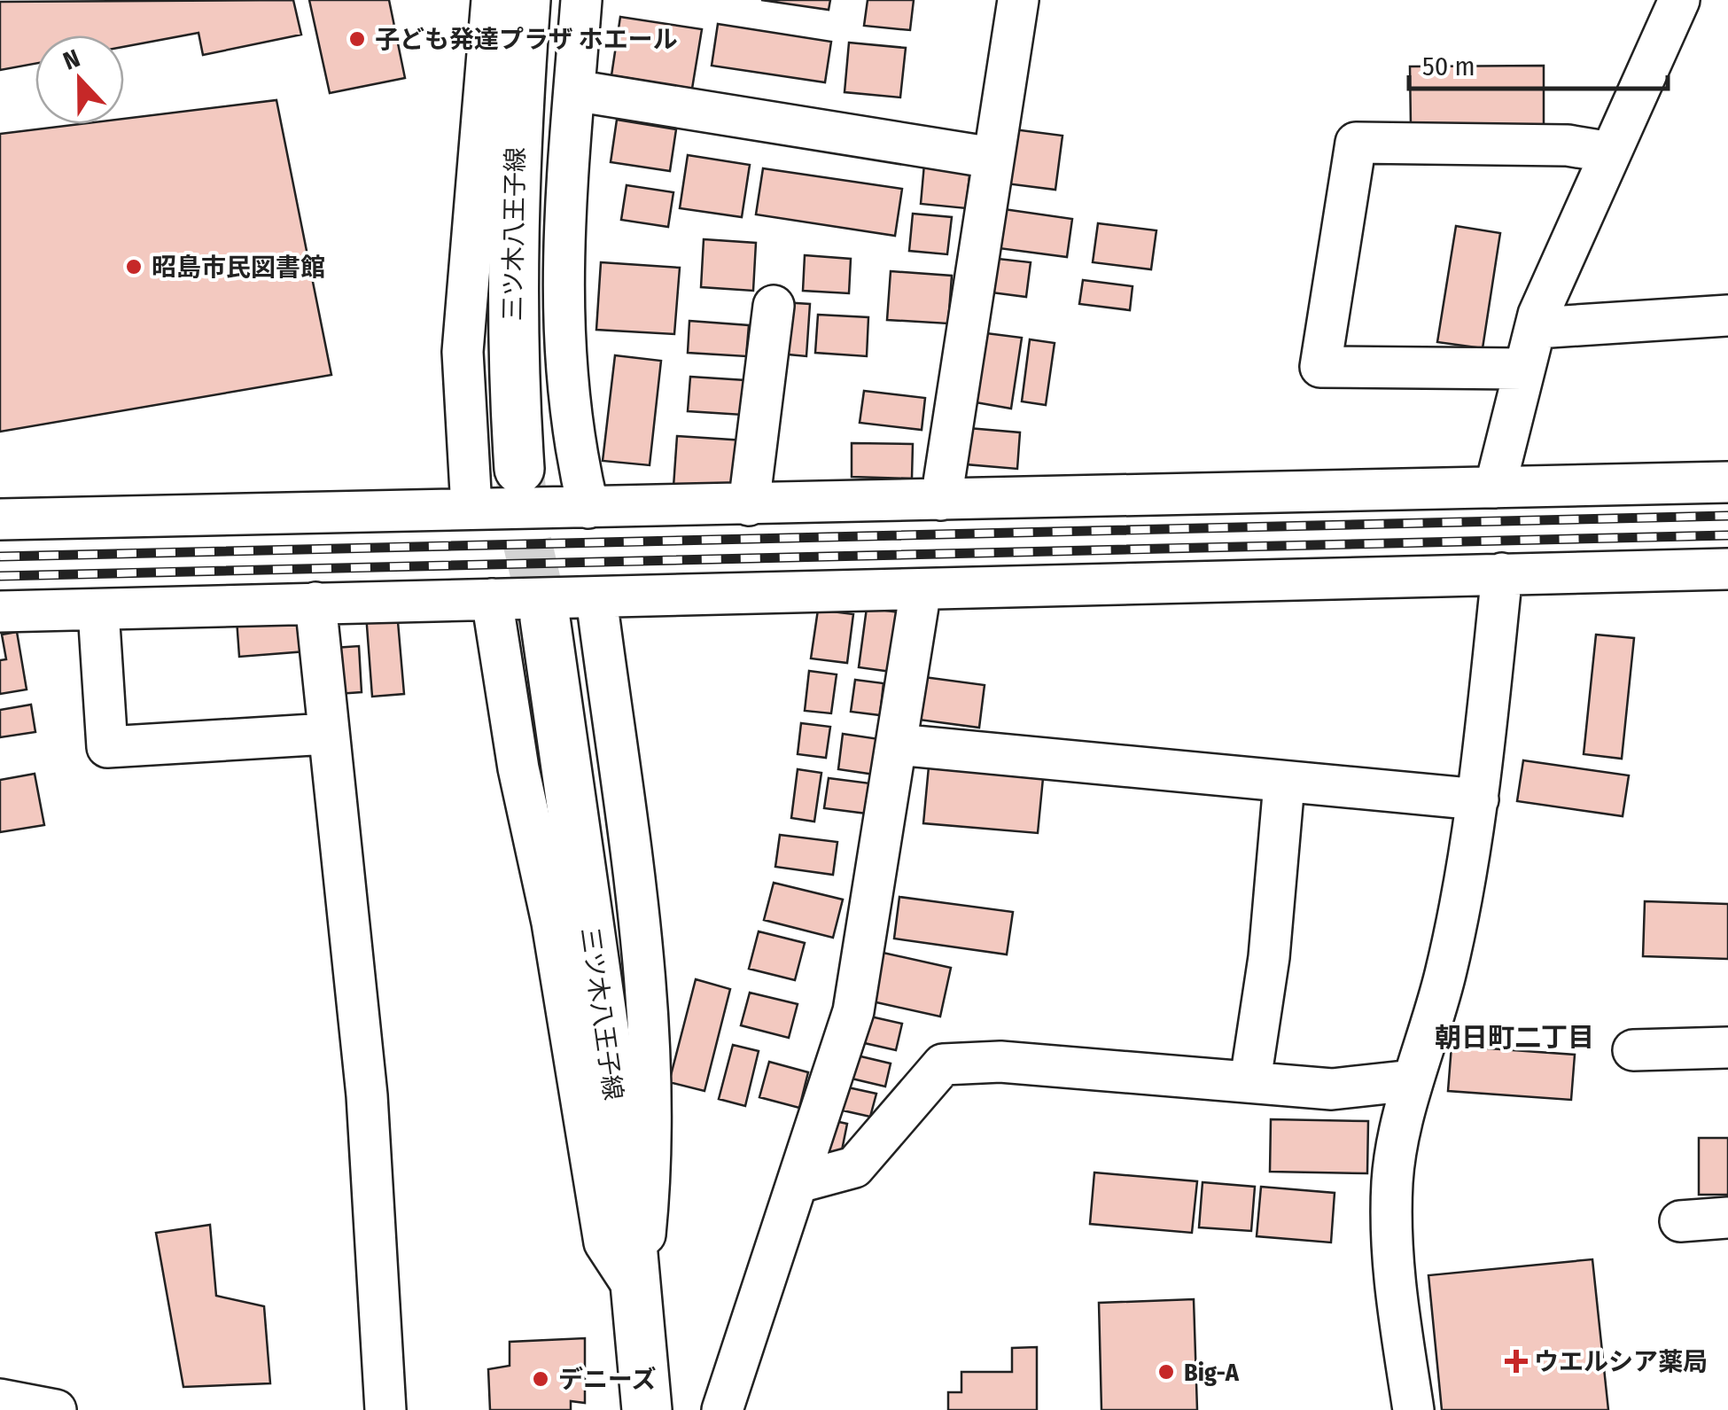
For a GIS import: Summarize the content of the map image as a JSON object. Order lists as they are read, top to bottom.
{
  "streets": {
    "main road": ["三ツ木八王子線"]
  },
  "districts": ["朝日町二丁目"],
  "places": {
    "other": [
      "子ども発達プラザ ホエール",
      "昭島市民図書館",
      "Big-A",
      "デニーズ"
    ],
    "health": ["ウエルシア薬局"]
  },
  "scale_bar": "50 m",
  "north": "top"
}
